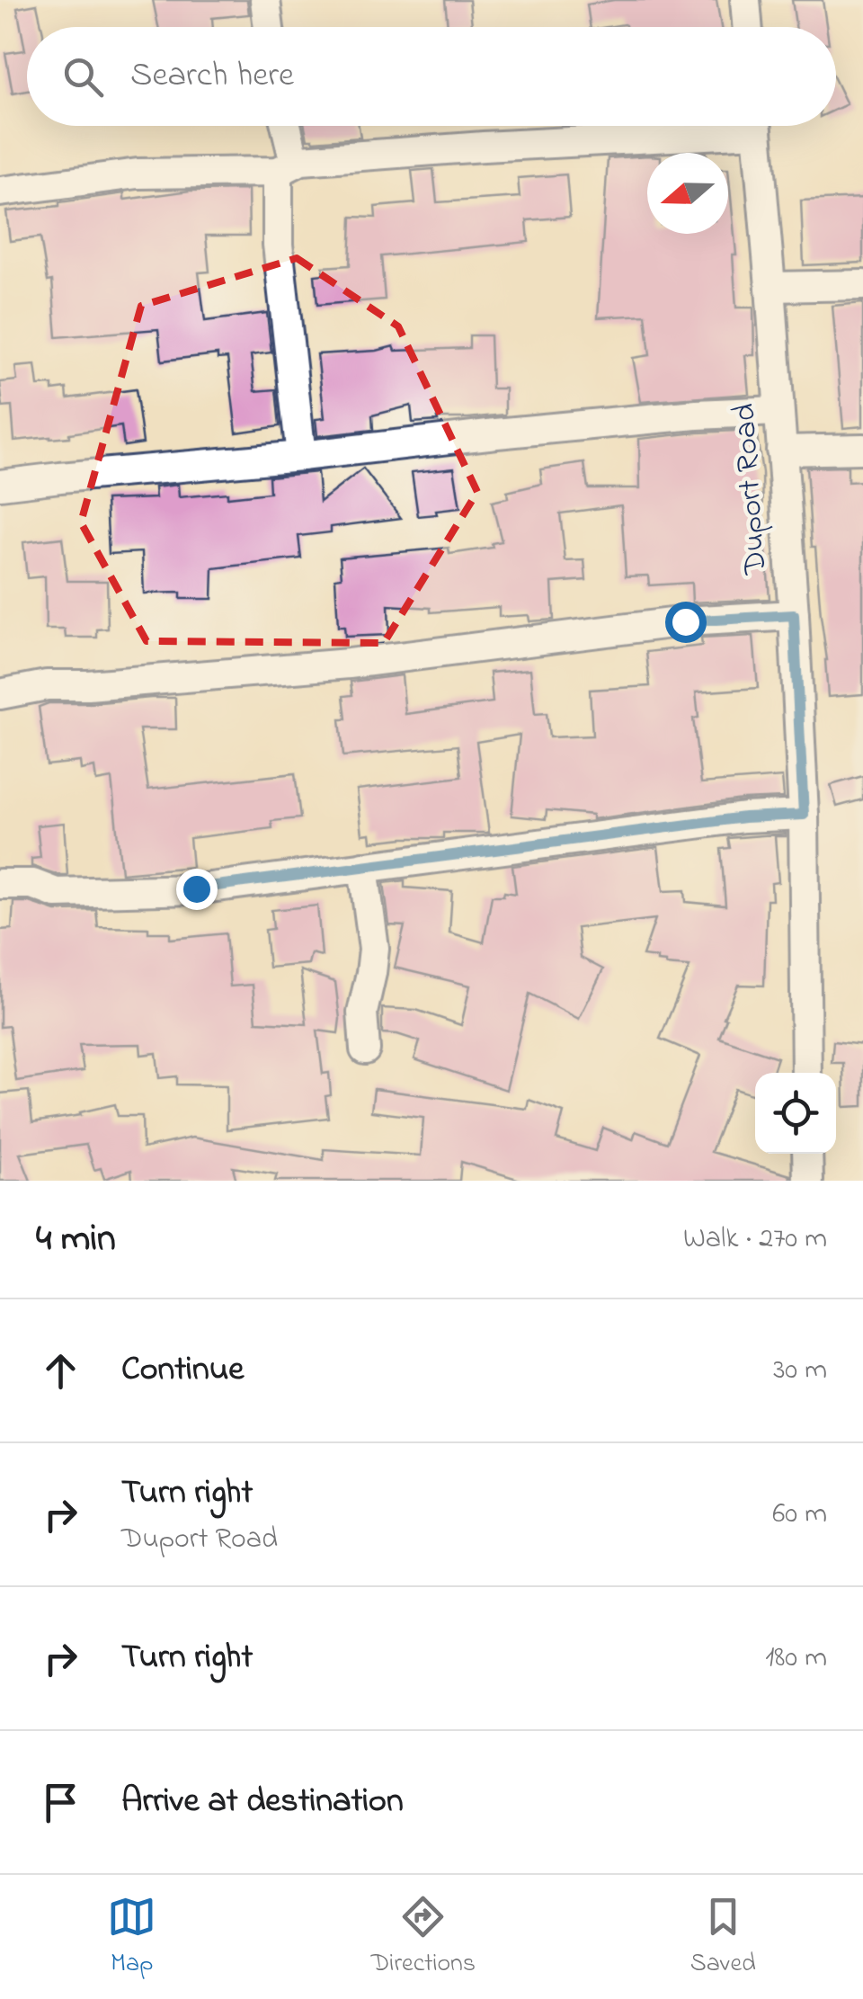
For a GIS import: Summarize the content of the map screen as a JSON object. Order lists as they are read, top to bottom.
{
  "streets": {
    "street": ["Duport Road"]
  },
  "north": "left",
  "page": {
    "search": "Search here",
    "heading": ["4 min", "Walk · 270 m"],
    "list": [
      ["Continue", "30 m"],
      ["Turn right", "Duport Road", "60 m"],
      ["Turn right", "180 m"],
      "Arrive at destination"
    ],
    "nav": ["Map", "Directions", "Saved"]
  }
}
